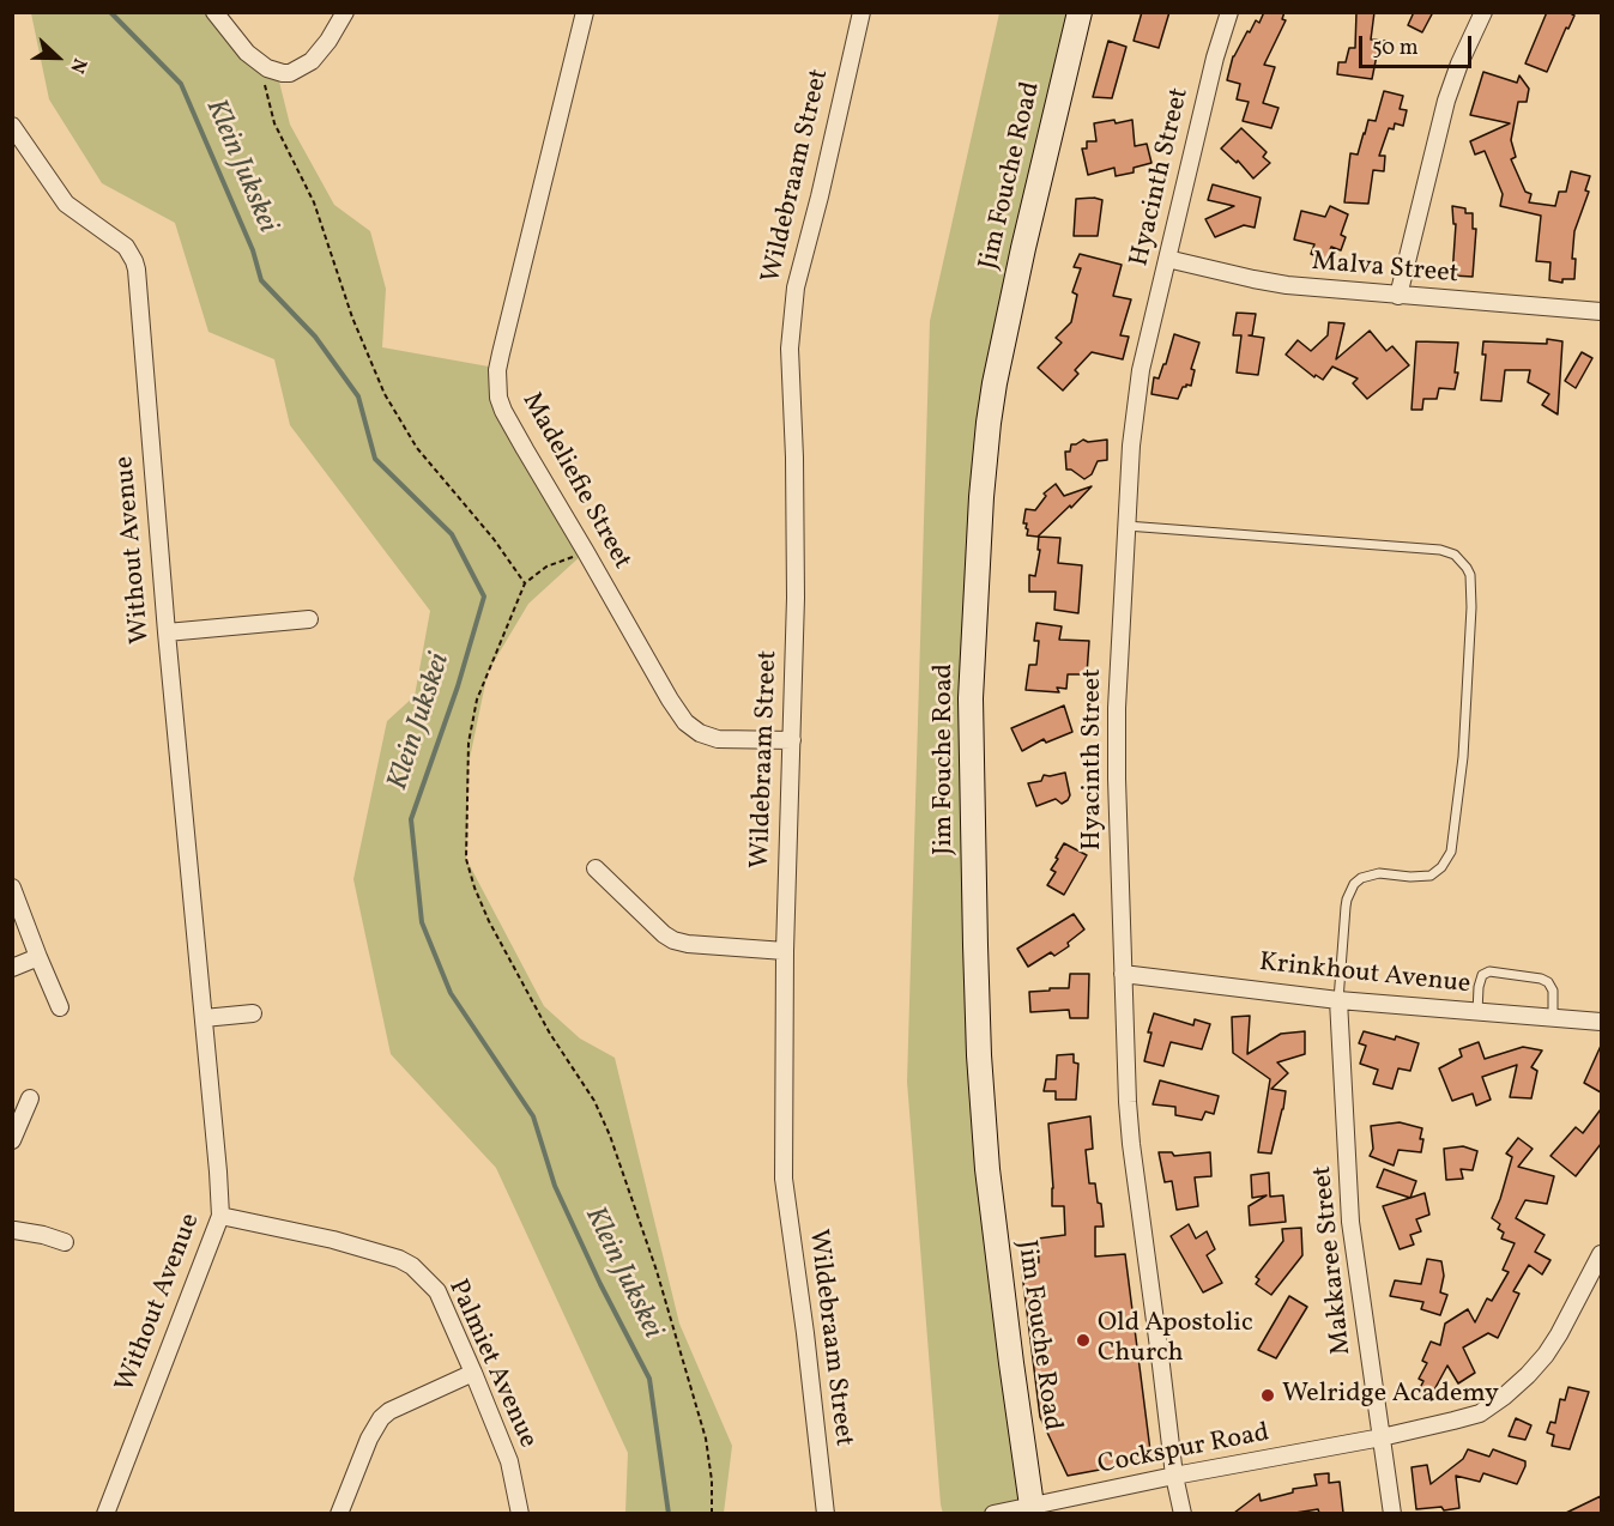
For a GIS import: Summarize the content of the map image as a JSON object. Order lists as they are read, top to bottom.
{
  "streets": {
    "street": [
      "Wildebraam Street",
      "Jim Fouche Road",
      "Hyacinth Street",
      "Malva Street",
      "Madeliefie Street",
      "Without Avenue",
      "Krinkhout Avenue",
      "Makkaree Street",
      "Palmiet Avenue",
      "Cockspur Road"
    ]
  },
  "crossings": [
    ["Wildebraam Street", "Madeliefie Street"],
    ["Jim Fouche Road", "Cockspur Road"],
    ["Hyacinth Street", "Malva Street"],
    ["Hyacinth Street", "Krinkhout Avenue"],
    ["Hyacinth Street", "Cockspur Road"],
    ["Without Avenue", "Palmiet Avenue"],
    ["Krinkhout Avenue", "Makkaree Street"],
    ["Makkaree Street", "Cockspur Road"]
  ],
  "water": ["Klein Jukskei"],
  "places": ["Old Apostolic Church", "Welridge Academy"],
  "scale_bar": "50 m",
  "north": "right"
}
